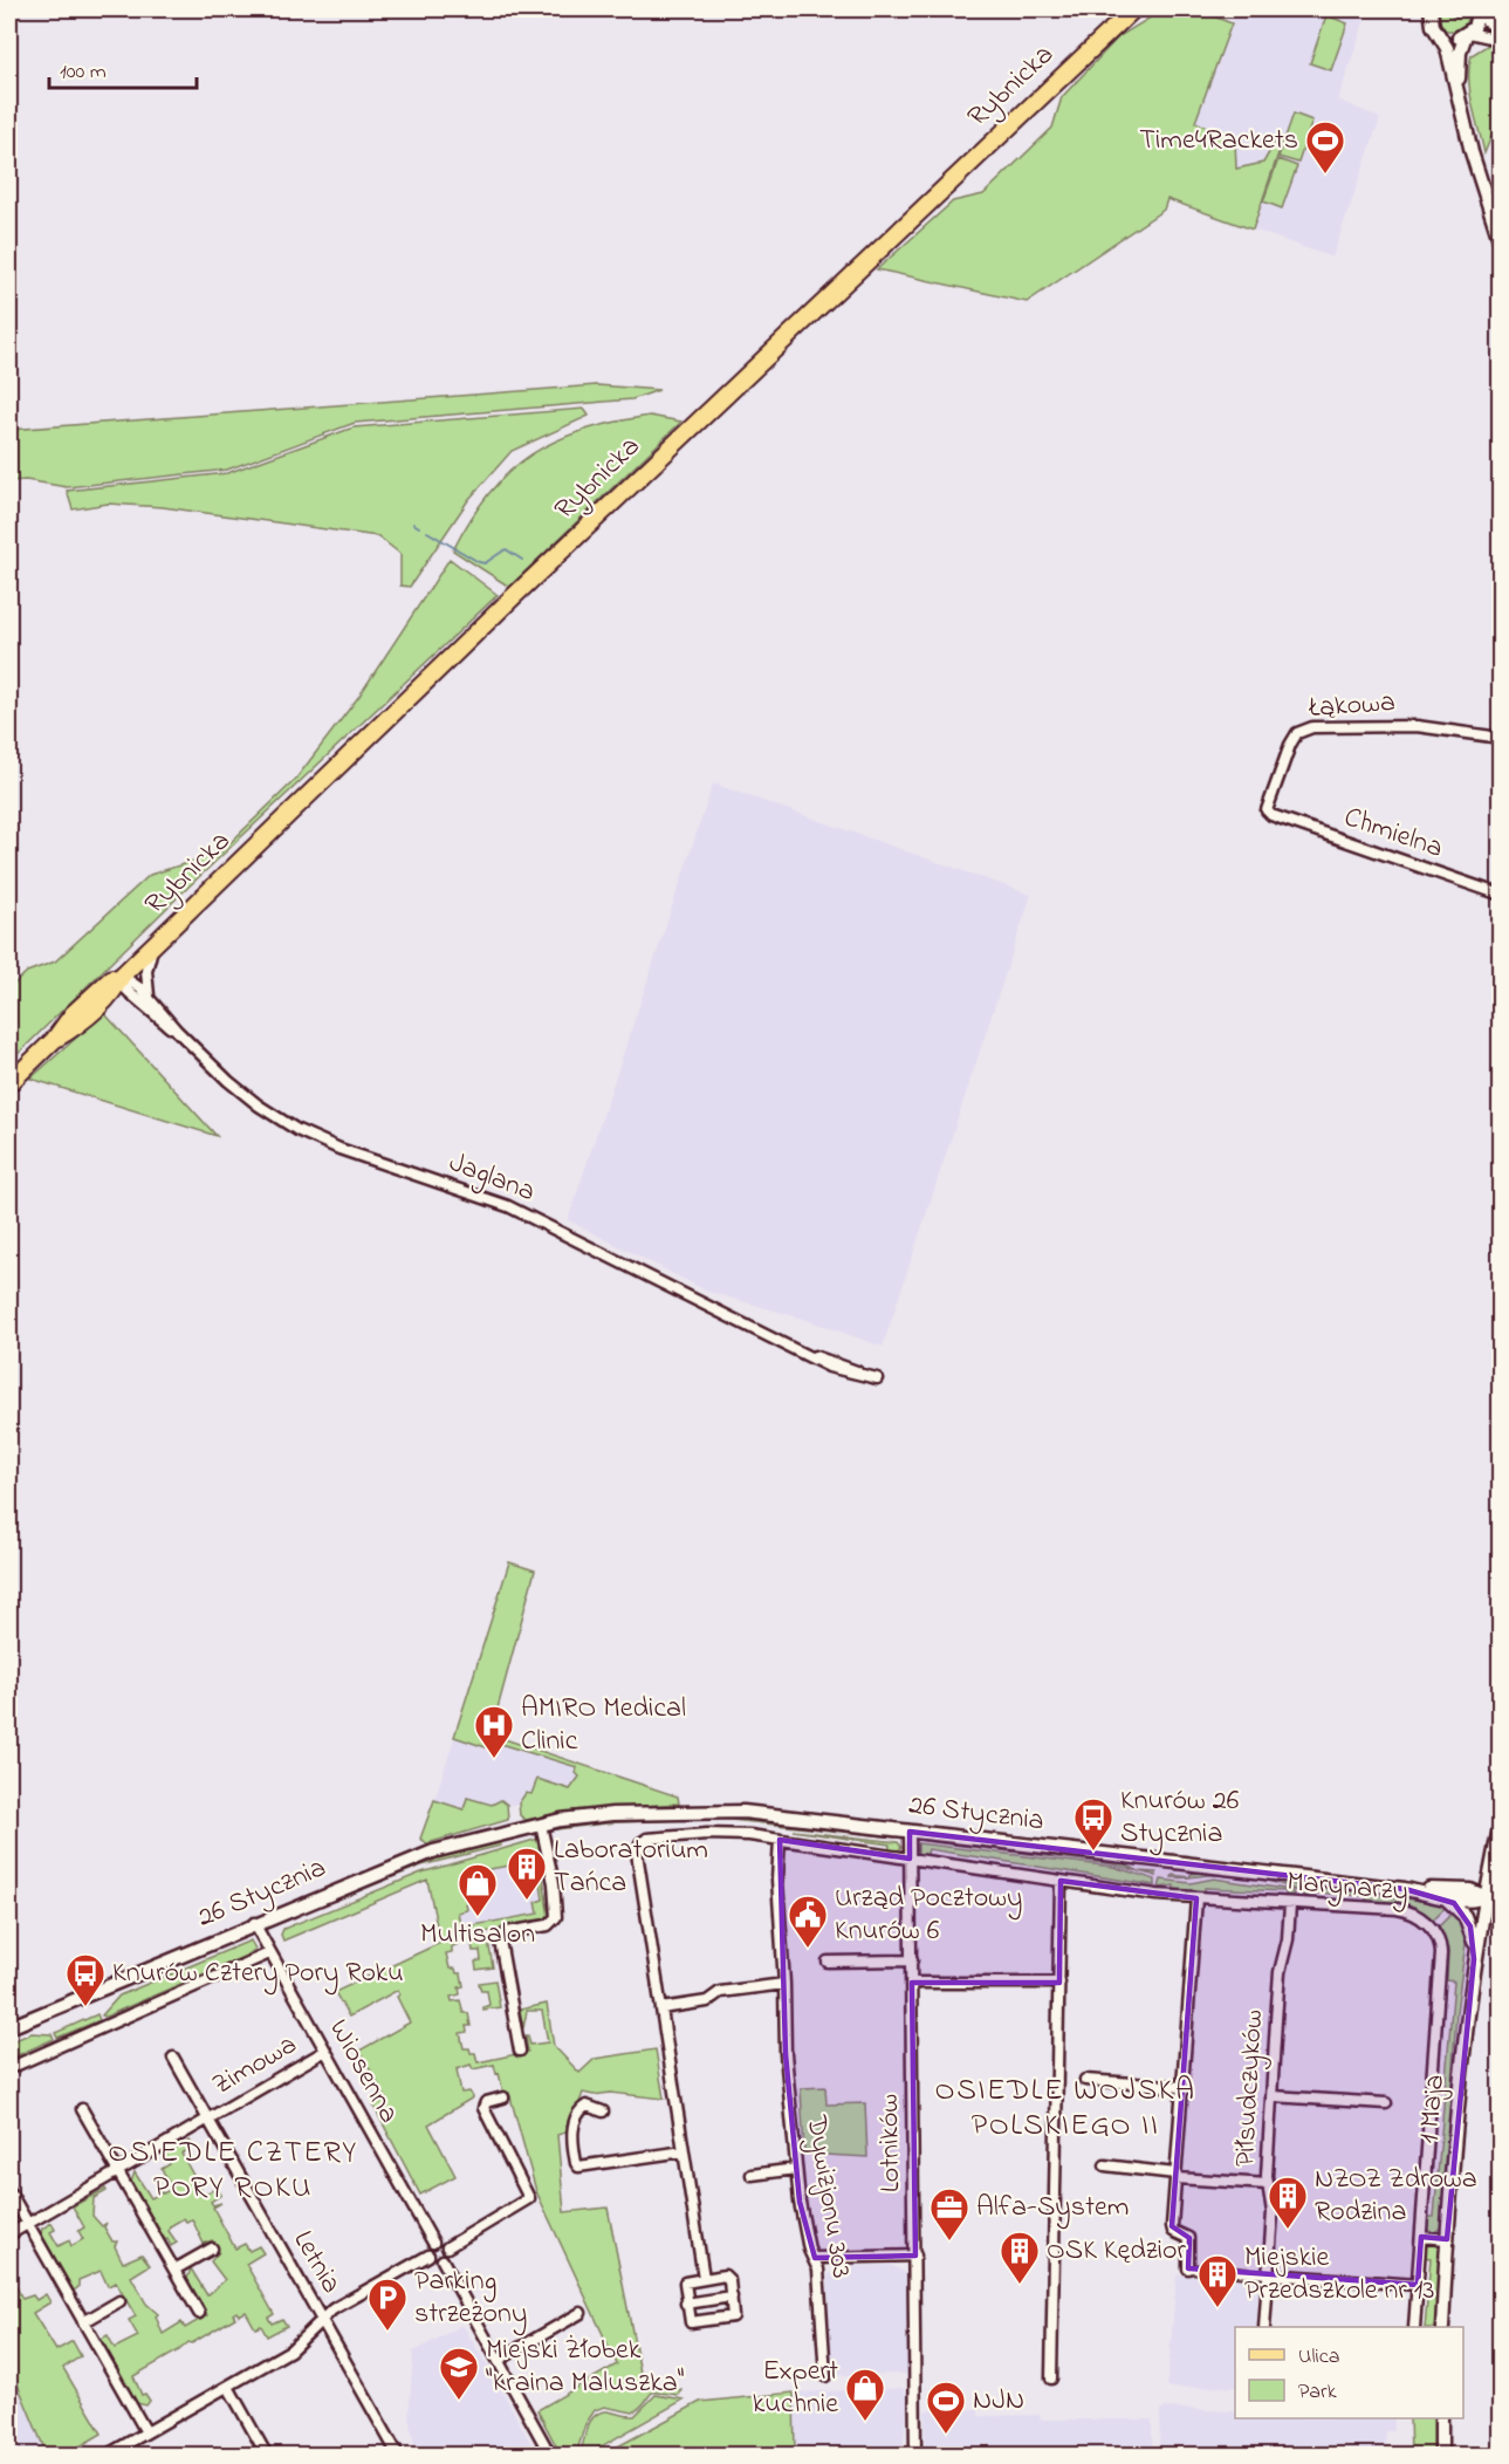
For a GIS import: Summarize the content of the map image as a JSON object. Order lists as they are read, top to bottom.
{
  "streets": {
    "main road": ["Rybnicka"],
    "street": [
      "Łąkowa",
      "Chmielna",
      "Jaglana",
      "26 Stycznia",
      "Marynarzy",
      "Zimowa",
      "Wiosenna",
      "Piłsudczyków",
      "1 Maja",
      "Lotników",
      "Dywizjonu 303",
      "Letnia"
    ]
  },
  "crossings": [
    ["Rybnicka", "Jaglana"],
    ["Łąkowa", "Chmielna"],
    ["26 Stycznia", "Wiosenna"],
    ["26 Stycznia", "1 Maja"],
    ["26 Stycznia", "Lotników"],
    ["Marynarzy", "Piłsudczyków"],
    ["Marynarzy", "Lotników"],
    ["Marynarzy", "Dywizjonu 303"],
    ["Zimowa", "Wiosenna"],
    ["Zimowa", "Letnia"]
  ],
  "districts": ["OSIEDLE WOJSKA POLSKIEGO II", "OSIEDLE CZTERY PORY ROKU"],
  "places": {
    "sports": ["Time4Rackets", "NJN"],
    "hospital": ["AMIRO Medical Clinic"],
    "bus stop": ["Knurów 26 Stycznia", "Knurów Cztery Pory Roku"],
    "building": [
      "Laboratorium Tańca",
      "NZOZ Zdrowa Rodzina",
      "OSK Kędzior",
      "Miejskie Przedszkole nr 13"
    ],
    "shop": ["Multisalon", "Expert kuchnie"],
    "public building": ["Urząd Pocztowy Knurów 6"],
    "office": ["Alfa-System"],
    "parking": ["Parking strzeżony"],
    "school or university": ["Miejski Żłobek \"Kraina Maluszka\""]
  },
  "legend": ["Ulica", "Park"],
  "scale_bar": "100 m"
}
